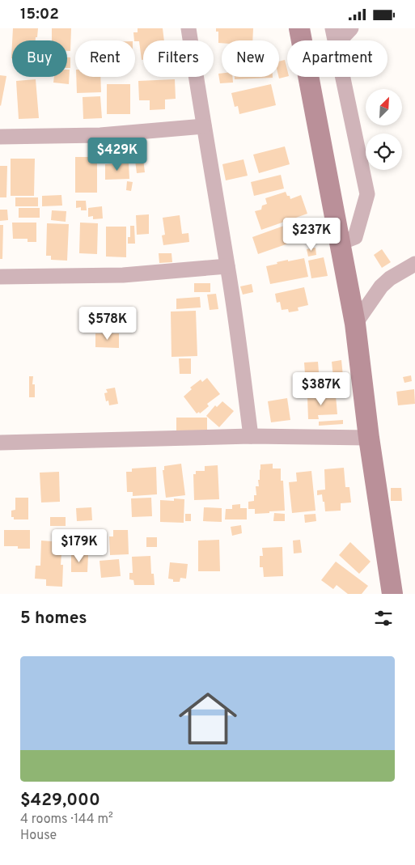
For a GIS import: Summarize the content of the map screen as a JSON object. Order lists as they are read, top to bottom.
{
  "north": "top right",
  "page": {
    "status": "15:02",
    "chip": [
      "Buy",
      "Rent",
      "Filters",
      "New",
      "Apartment"
    ],
    "price": [
      "$429K",
      "$237K",
      "$578K",
      "$387K",
      "$179K"
    ],
    "heading": "5 homes",
    "list": [
      {
        "name": "$429,000",
        "note": "4 rooms · 144 m² · House"
      }
    ]
  }
}
